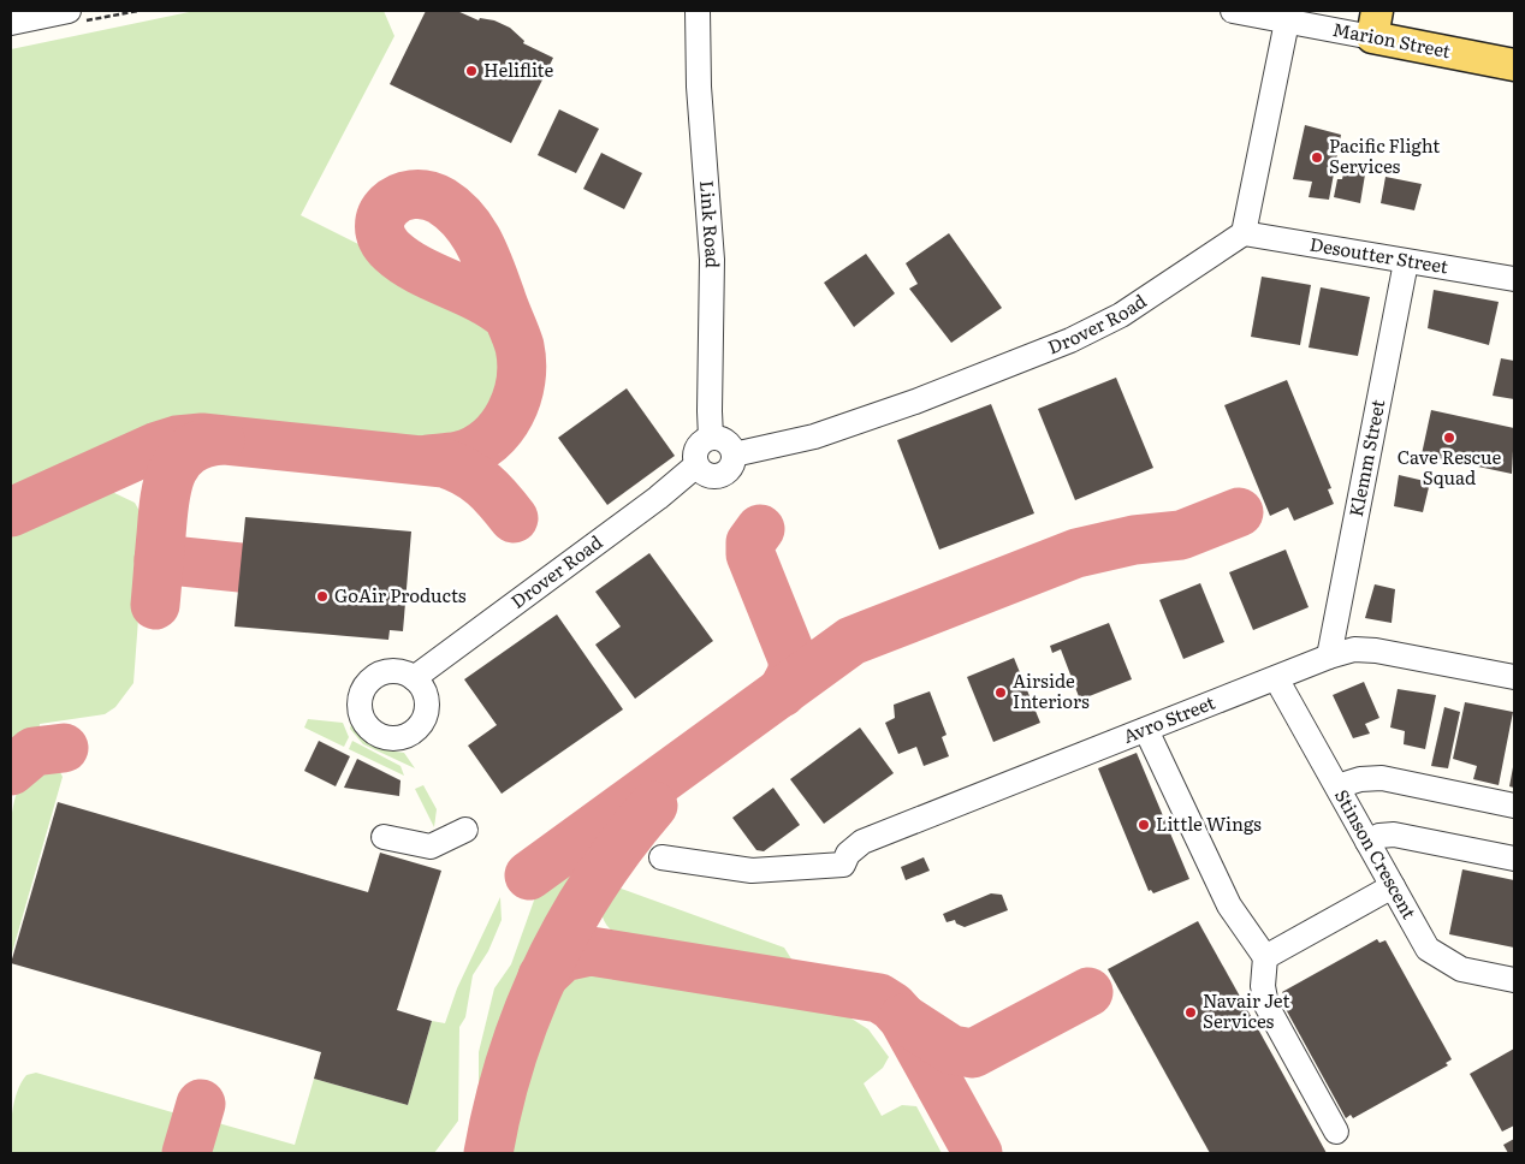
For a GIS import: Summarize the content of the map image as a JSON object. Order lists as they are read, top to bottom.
{
  "streets": {
    "main road": ["Marion Street"],
    "street": [
      "Link Road",
      "Desoutter Street",
      "Drover Road",
      "Klemm Street",
      "Avro Street",
      "Stinson Crescent"
    ]
  },
  "crossings": [
    ["Link Road", "Drover Road"],
    ["Desoutter Street", "Drover Road"],
    ["Desoutter Street", "Klemm Street"],
    ["Klemm Street", "Avro Street"],
    ["Avro Street", "Stinson Crescent"]
  ],
  "places": [
    "Heliflite",
    "Pacific Flight Services",
    "Cave Rescue Squad",
    "GoAir Products",
    "Airside Interiors",
    "Little Wings",
    "Navair Jet Services"
  ]
}
